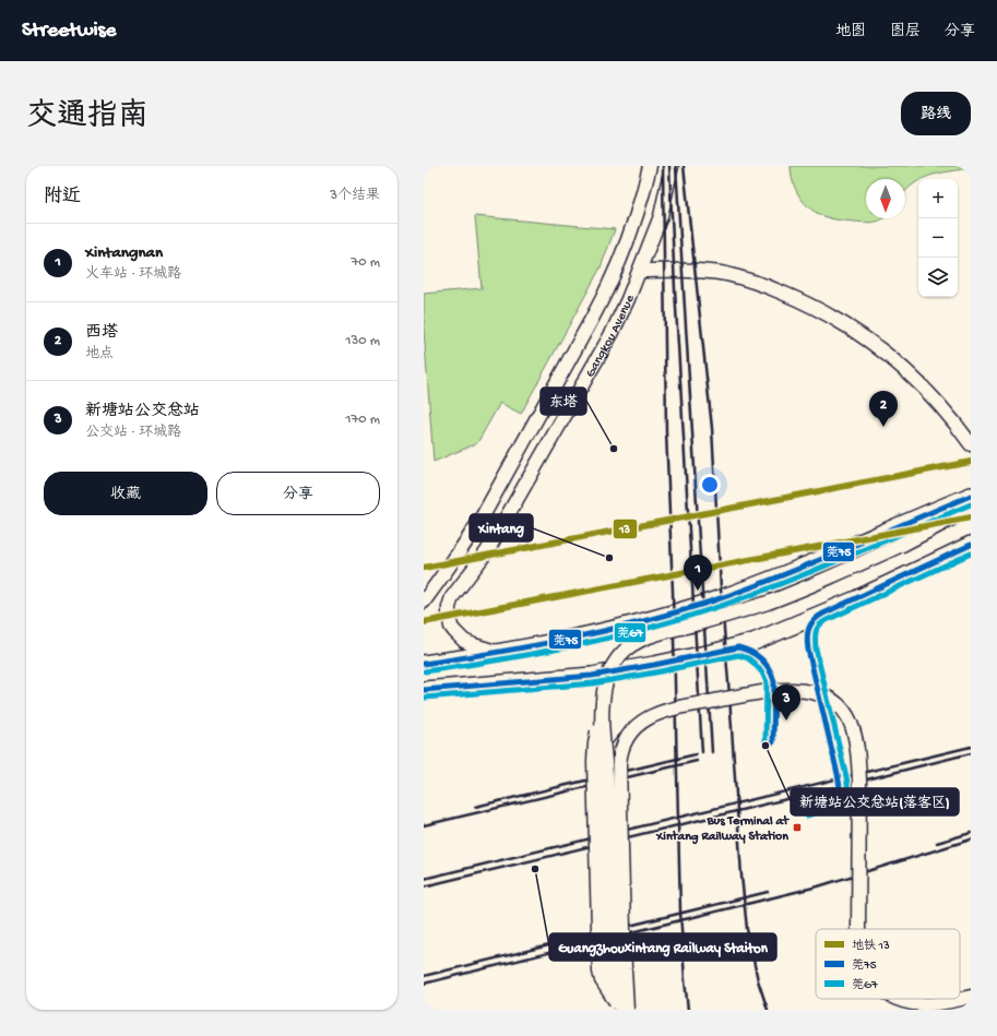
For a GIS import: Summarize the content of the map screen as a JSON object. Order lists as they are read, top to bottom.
{
  "streets": {
    "street": ["Gangkou Avenue"]
  },
  "places": {
    "other": [
      "东塔",
      "Xintang",
      "新塘站公交总站(落客区)",
      "Guangzhouxintang Railway Staiton"
    ],
    "transit": ["Bus Terminal at Xintang Railway Station"]
  },
  "lines": ["metro line 13", "transit line 莞75", "transit line 莞G7"],
  "legend": ["地铁 13", "莞75", "莞G7"],
  "north": "bottom",
  "page": {
    "header": "Streetwise",
    "nav": ["地图", "图层", "分享"],
    "title": "交通指南",
    "buttons": [
      "路线",
      ["收藏", "分享"]
    ],
    "heading": ["附近", "3个结果"],
    "map_buttons": ["+", "−"],
    "list": [
      {
        "mark": "1",
        "name": "Xintangnan",
        "note": "火车站 · 环城路",
        "value": "70 m"
      },
      {
        "mark": "2",
        "name": "西塔",
        "note": "地点",
        "value": "130 m"
      },
      {
        "mark": "3",
        "name": "新塘站公交总站",
        "note": "公交站 · 环城路",
        "value": "170 m"
      }
    ],
    "pins": ["2", "1", "3"]
  }
}
